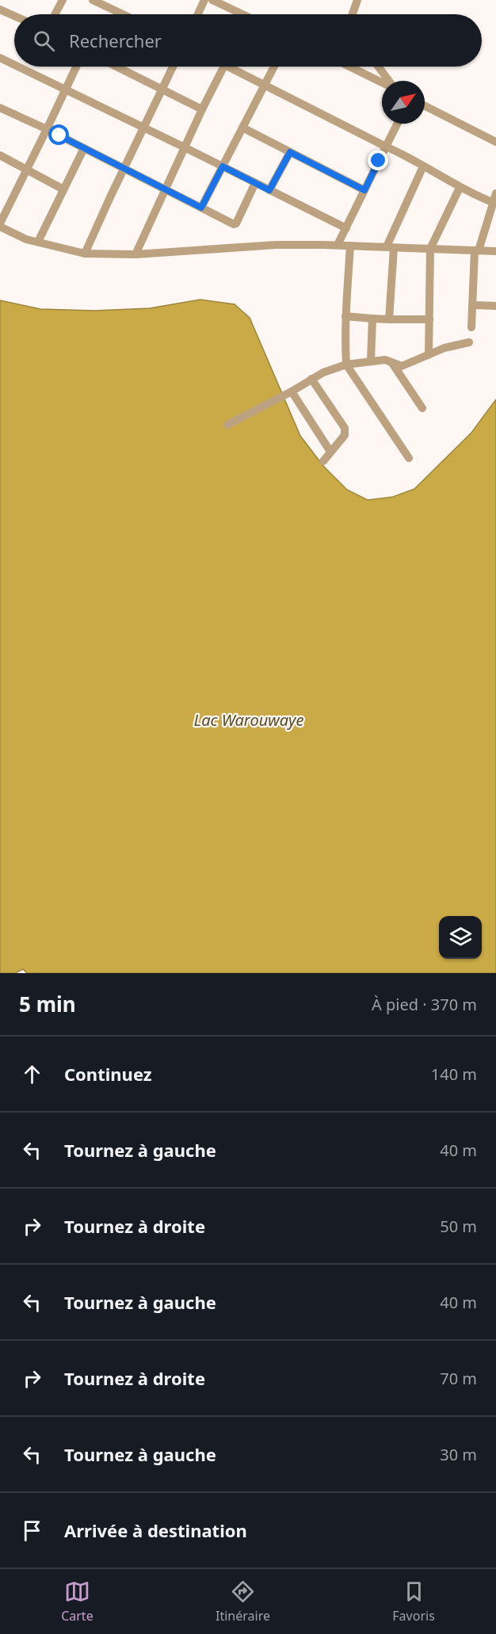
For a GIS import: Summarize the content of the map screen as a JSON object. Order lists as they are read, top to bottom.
{
  "water": ["Lac Warouwaye"],
  "north": "top right",
  "page": {
    "search": "Rechercher",
    "heading": ["5 min", "À pied · 370 m"],
    "list": [
      ["Continuez", "140 m"],
      ["Tournez à gauche", "40 m"],
      ["Tournez à droite", "50 m"],
      ["Tournez à gauche", "40 m"],
      ["Tournez à droite", "70 m"],
      ["Tournez à gauche", "30 m"],
      "Arrivée à destination"
    ],
    "nav": ["Carte", "Itinéraire", "Favoris"]
  }
}
